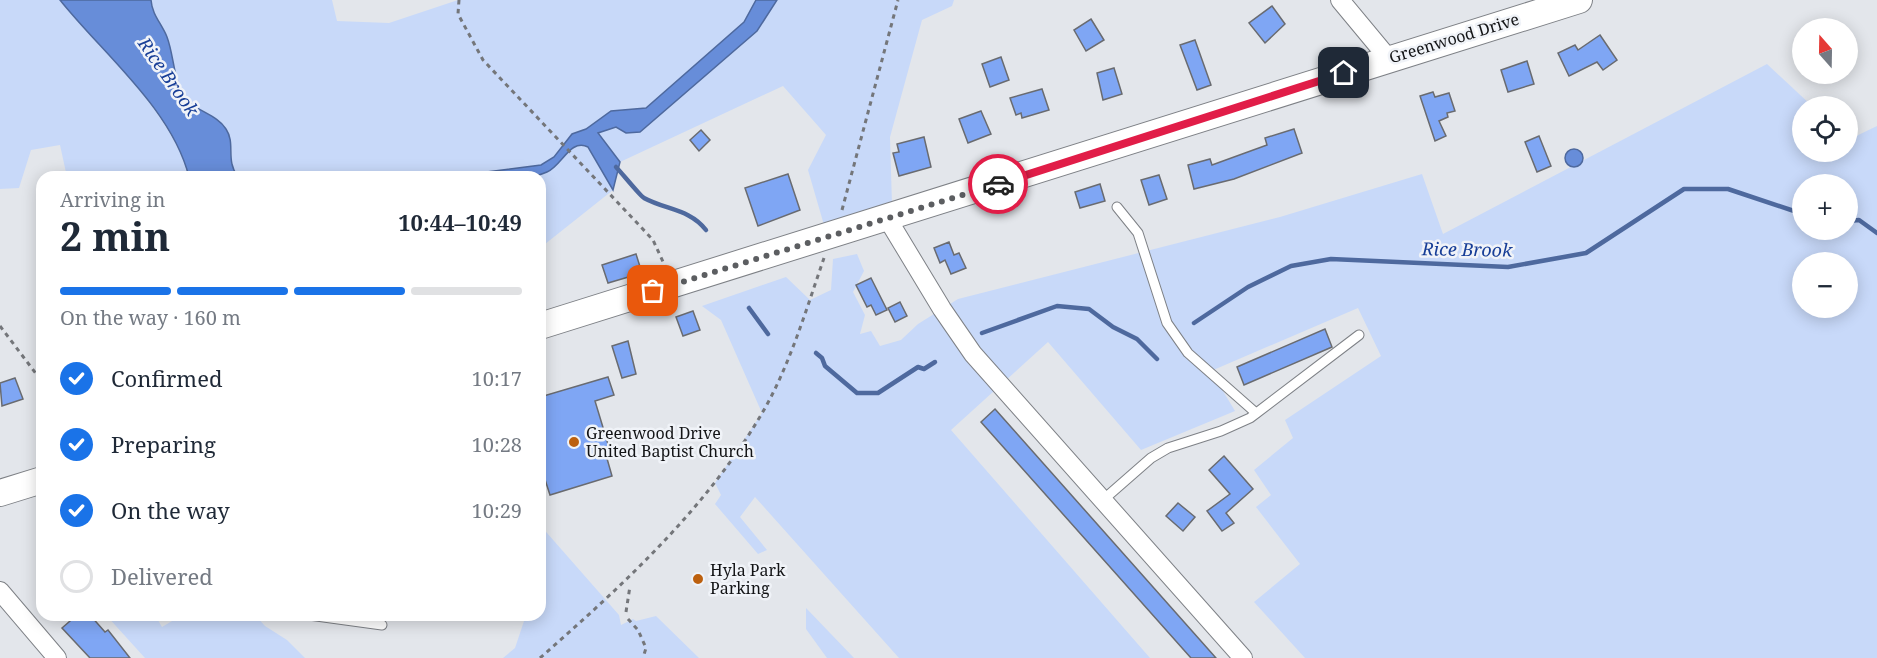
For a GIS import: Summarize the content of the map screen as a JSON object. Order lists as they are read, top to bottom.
{
  "streets": {
    "main road": ["Greenwood Drive"]
  },
  "water": ["Rice Brook"],
  "places": ["Greenwood Drive United Baptist Church", "Hyla Park Parking"],
  "north": "top",
  "page": {
    "map_buttons": ["+", "−"],
    "heading": ["2 min", "Arriving in", "10:44–10:49"],
    "bar": "On the way · 160 m",
    "list": [
      ["Confirmed", "10:17"],
      ["Preparing", "10:28"],
      ["On the way", "10:29"],
      "Delivered"
    ]
  }
}
